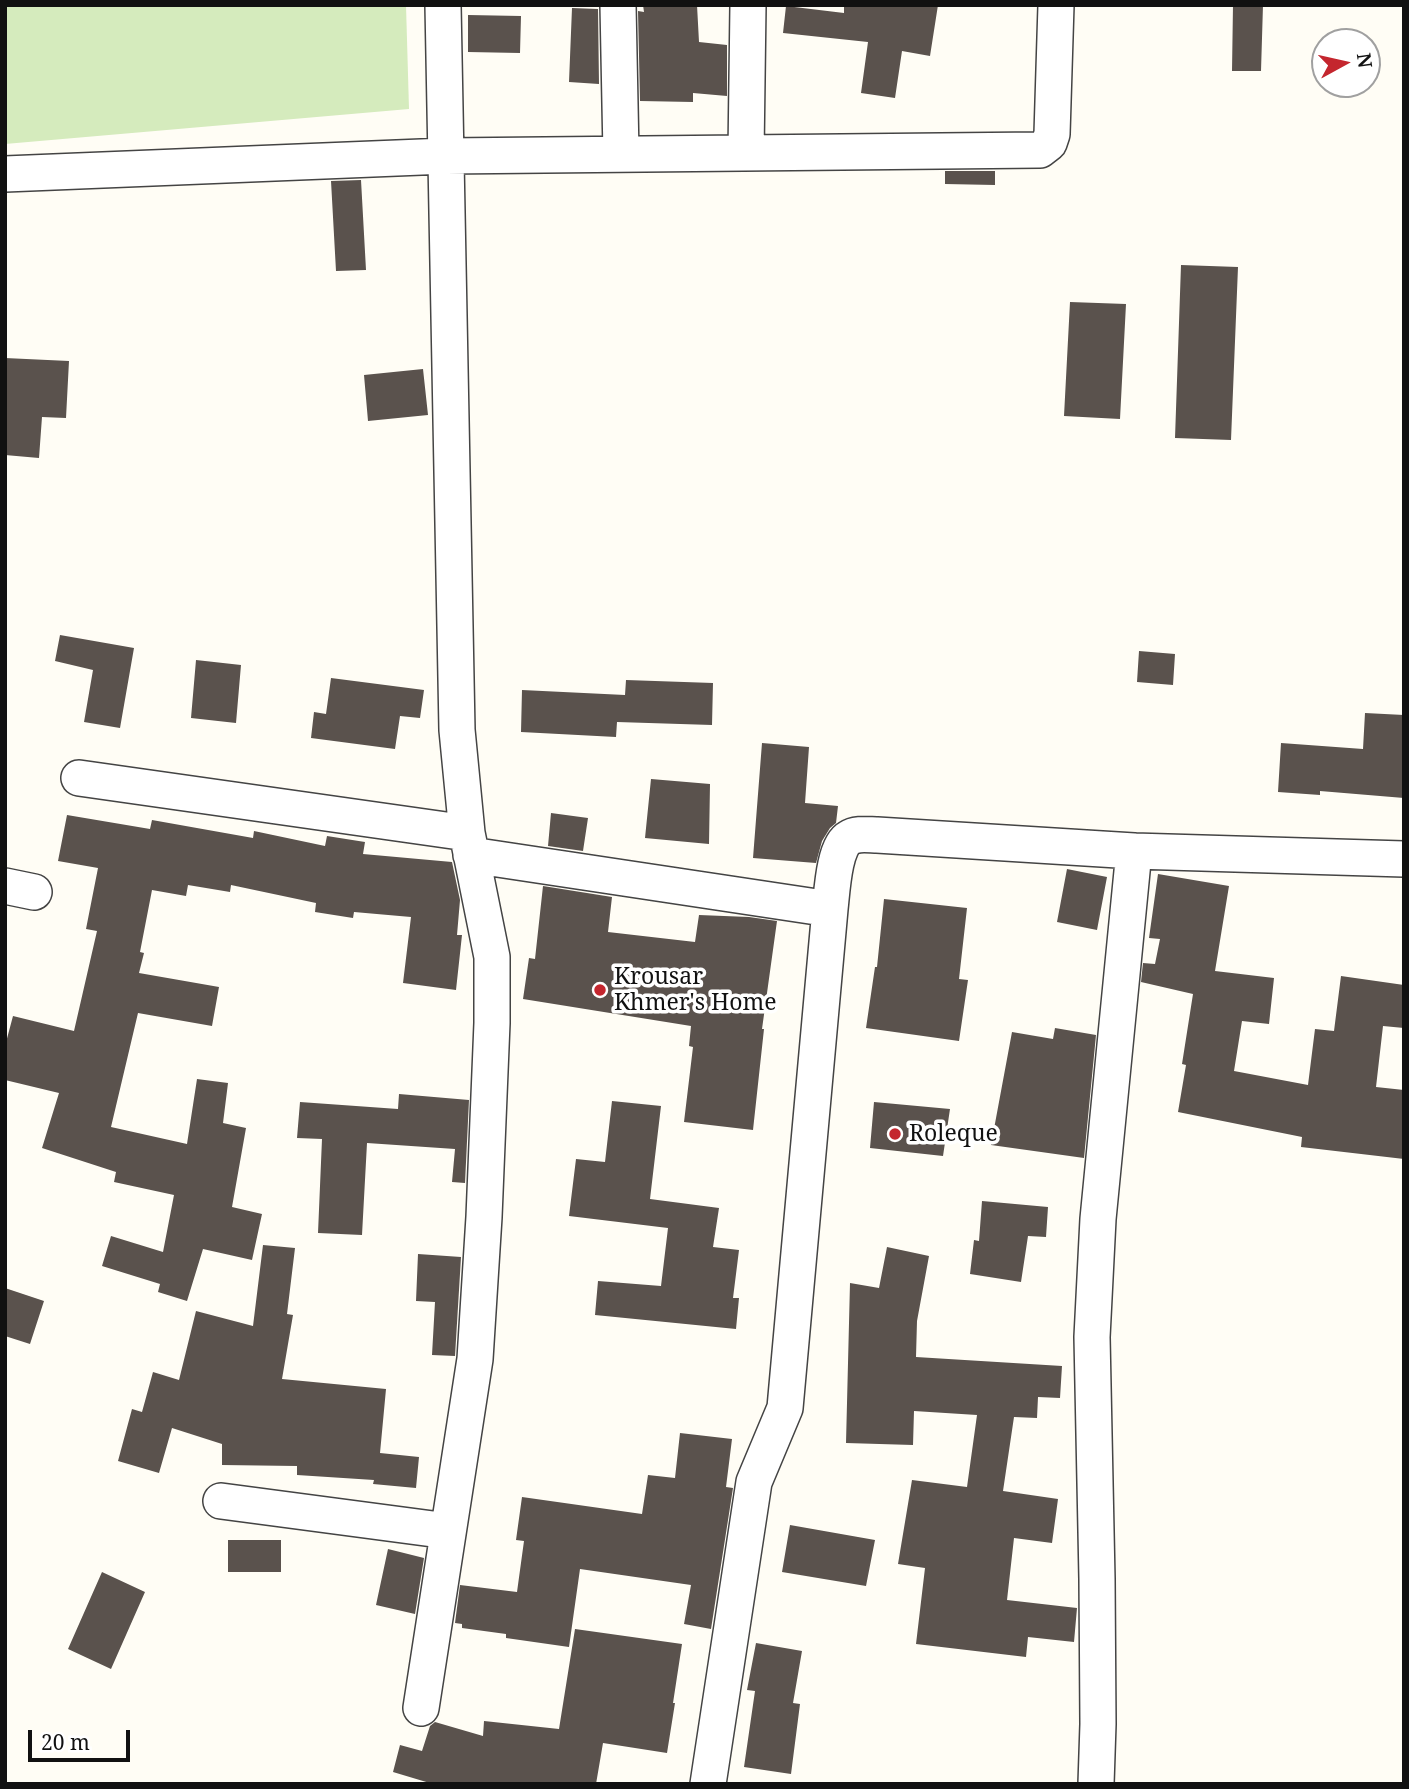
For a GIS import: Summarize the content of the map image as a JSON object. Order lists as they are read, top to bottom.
{
  "places": ["Krousar Khmer's Home", "Roleque"],
  "scale_bar": "20 m",
  "north": "right"
}
